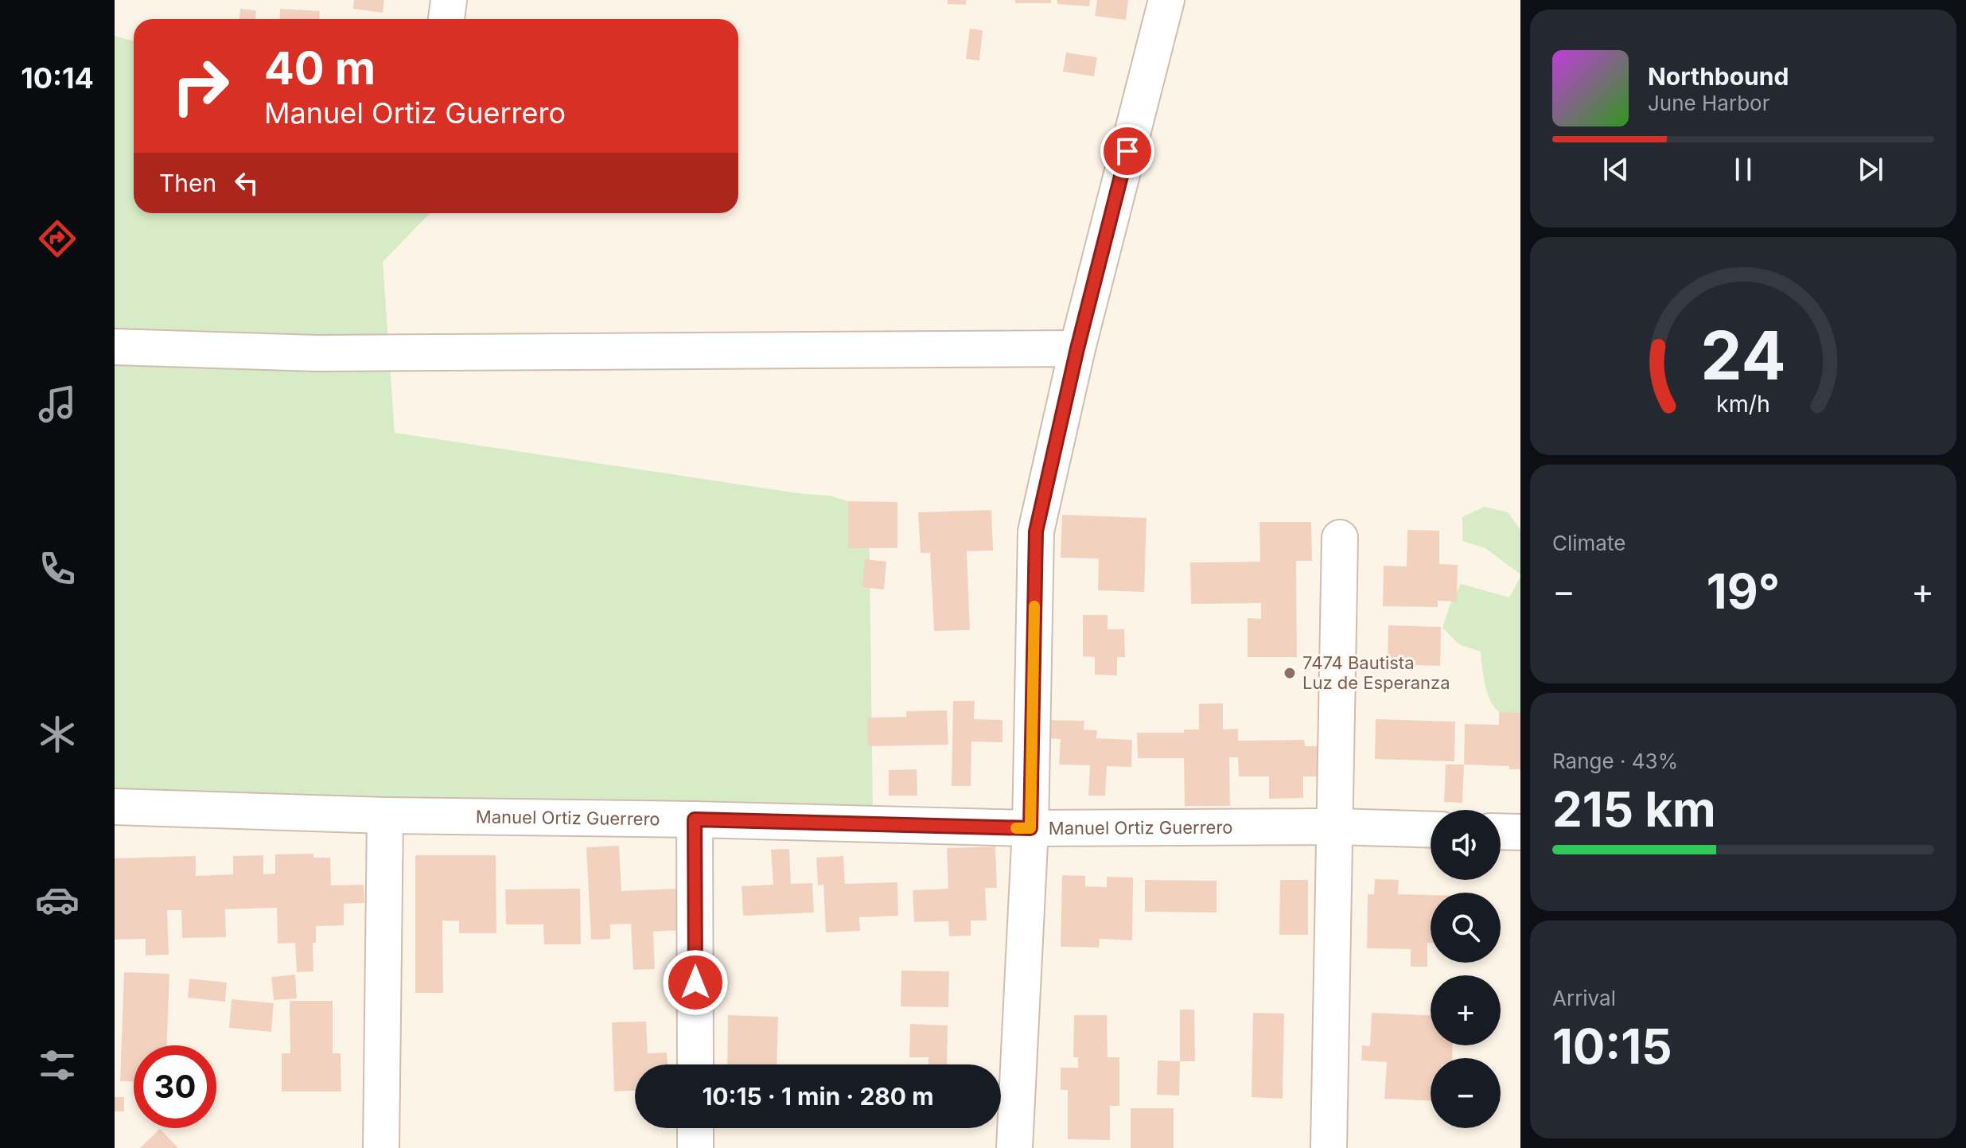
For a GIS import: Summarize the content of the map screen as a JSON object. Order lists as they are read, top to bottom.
{
  "streets": {
    "street": ["Manuel Ortiz Guerrero"]
  },
  "places": ["7474 Bautista Luz de Esperanza"],
  "page": {
    "tabs": "10:14",
    "turn": ["40 m", "Manuel Ortiz Guerrero"],
    "song": ["Northbound", "June Harbor"],
    "then": "Then",
    "tile": [
      "Climate",
      ["Range · 43%", "215 km"],
      ["Arrival", "10:15"]
    ],
    "heat": ["−", "19°", "+"],
    "map_buttons": ["+", "−"],
    "limit": "30",
    "trip": "10:15 · 1 min · 280 m",
    "gauge": ["24", "km/h"]
  }
}
